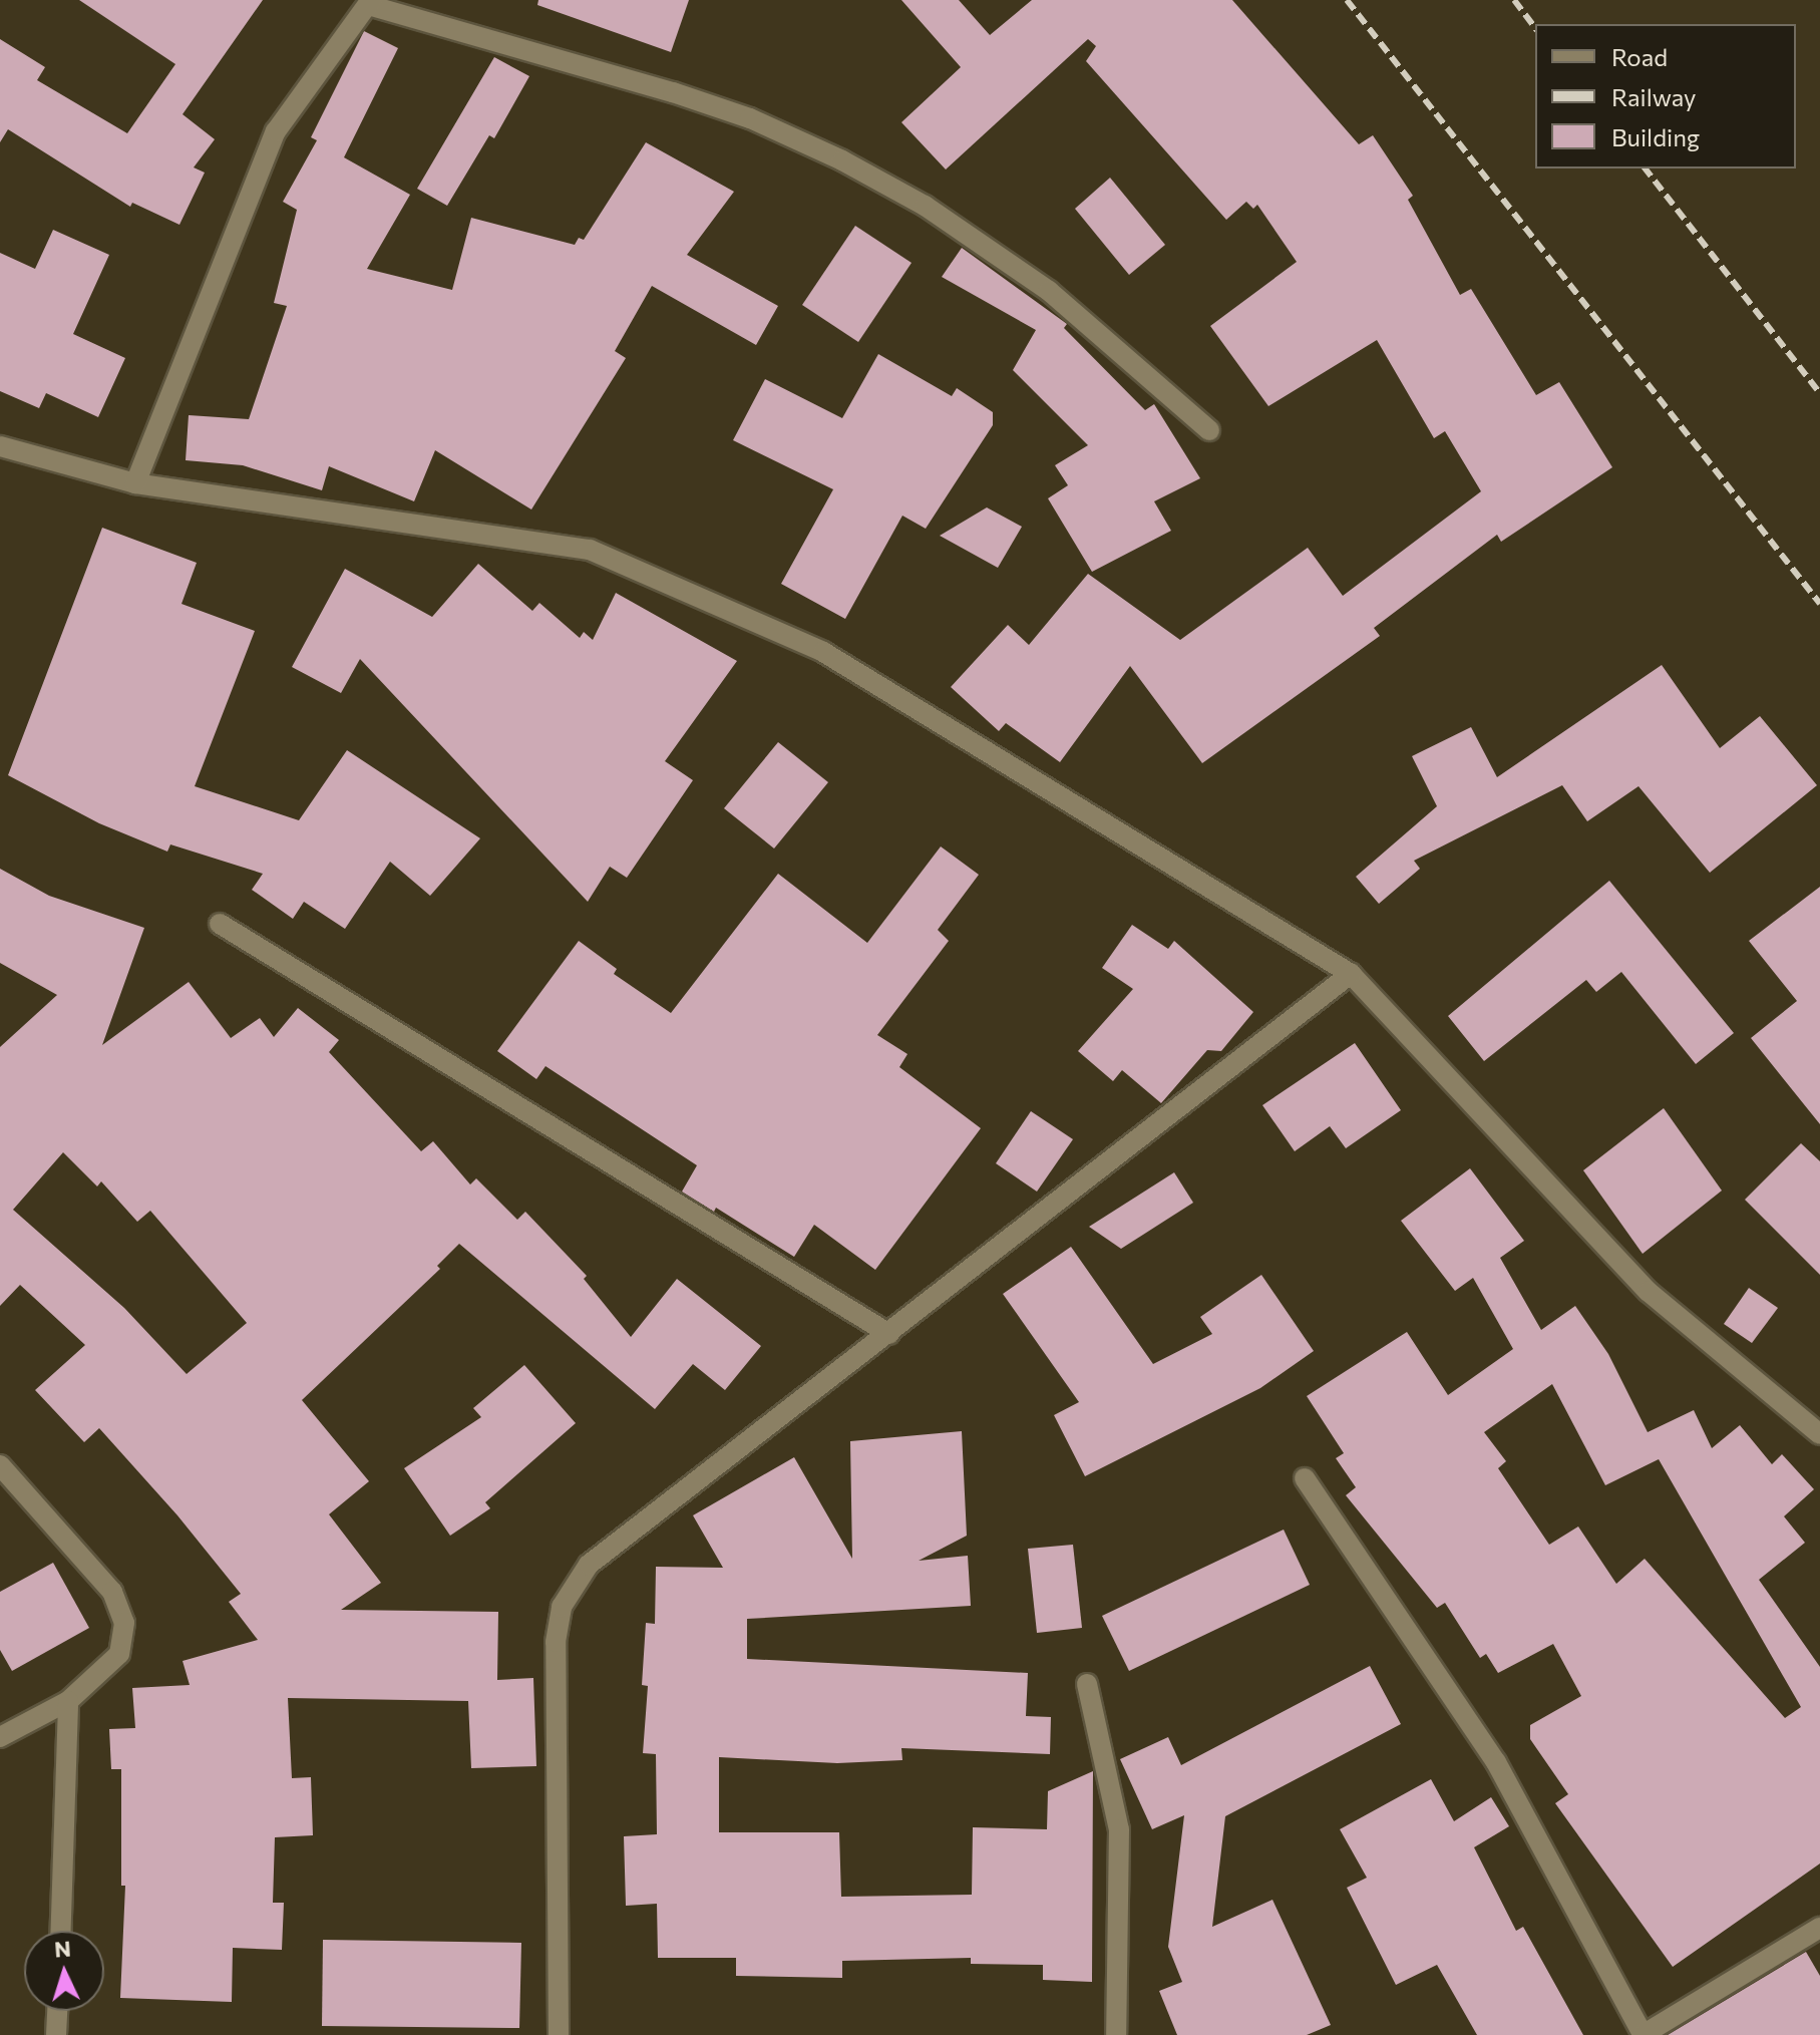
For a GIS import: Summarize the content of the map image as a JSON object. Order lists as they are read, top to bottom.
{
  "legend": ["Road", "Railway", "Building"],
  "north": "top"
}
